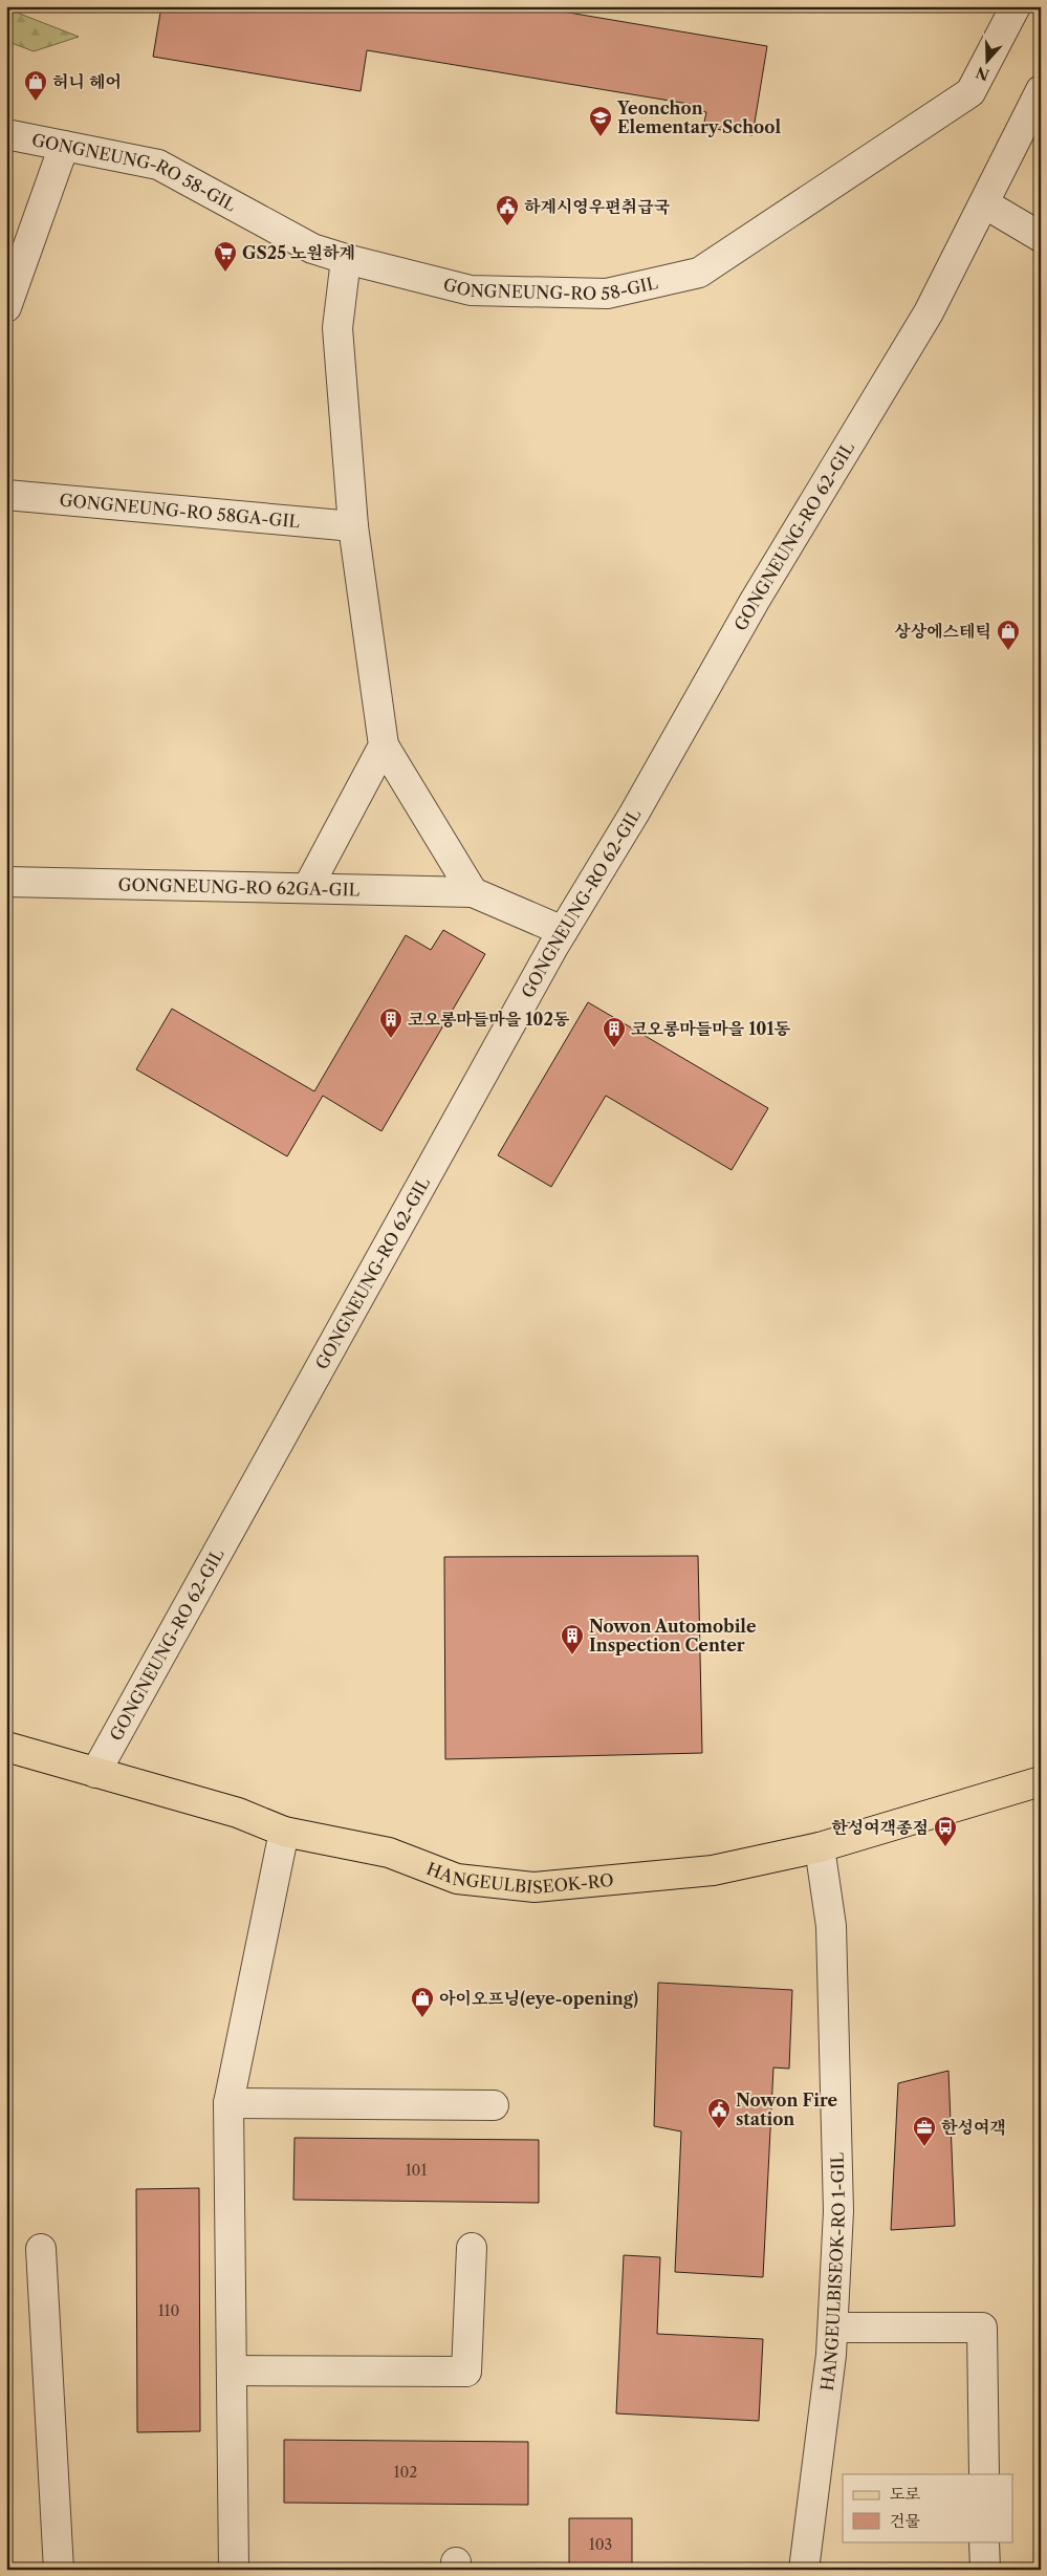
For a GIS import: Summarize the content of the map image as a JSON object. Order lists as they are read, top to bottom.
{
  "streets": {
    "main road": ["HANGEULBISEOK-RO"],
    "street": [
      "GONGNEUNG-RO 58-GIL",
      "GONGNEUNG-RO 58GA-GIL",
      "GONGNEUNG-RO 62-GIL",
      "GONGNEUNG-RO 62GA-GIL",
      "HANGEULBISEOK-RO 1-GIL"
    ]
  },
  "crossings": [
    ["GONGNEUNG-RO 62-GIL", "GONGNEUNG-RO 62GA-GIL"],
    ["GONGNEUNG-RO 62-GIL", "HANGEULBISEOK-RO"],
    ["HANGEULBISEOK-RO", "HANGEULBISEOK-RO 1-GIL"]
  ],
  "places": {
    "shop": ["허니 헤어", "상상에스테틱", "아이오프닝(eye-opening)"],
    "school or university": ["Yeonchon Elementary School"],
    "public building": ["하계시영우편취급국", "Nowon Fire station"],
    "supermarket": ["GS25 노원하계"],
    "building": ["코오롱마들마을 102동", "코오롱마들마을 101동", "Nowon Automobile Inspection Center"],
    "bus stop": ["한성여객종점"],
    "office": ["한성여객"]
  },
  "house_numbers": [
    "101",
    "110",
    "102",
    "103"
  ],
  "legend": ["도로", "건물"],
  "north": "bottom"
}
